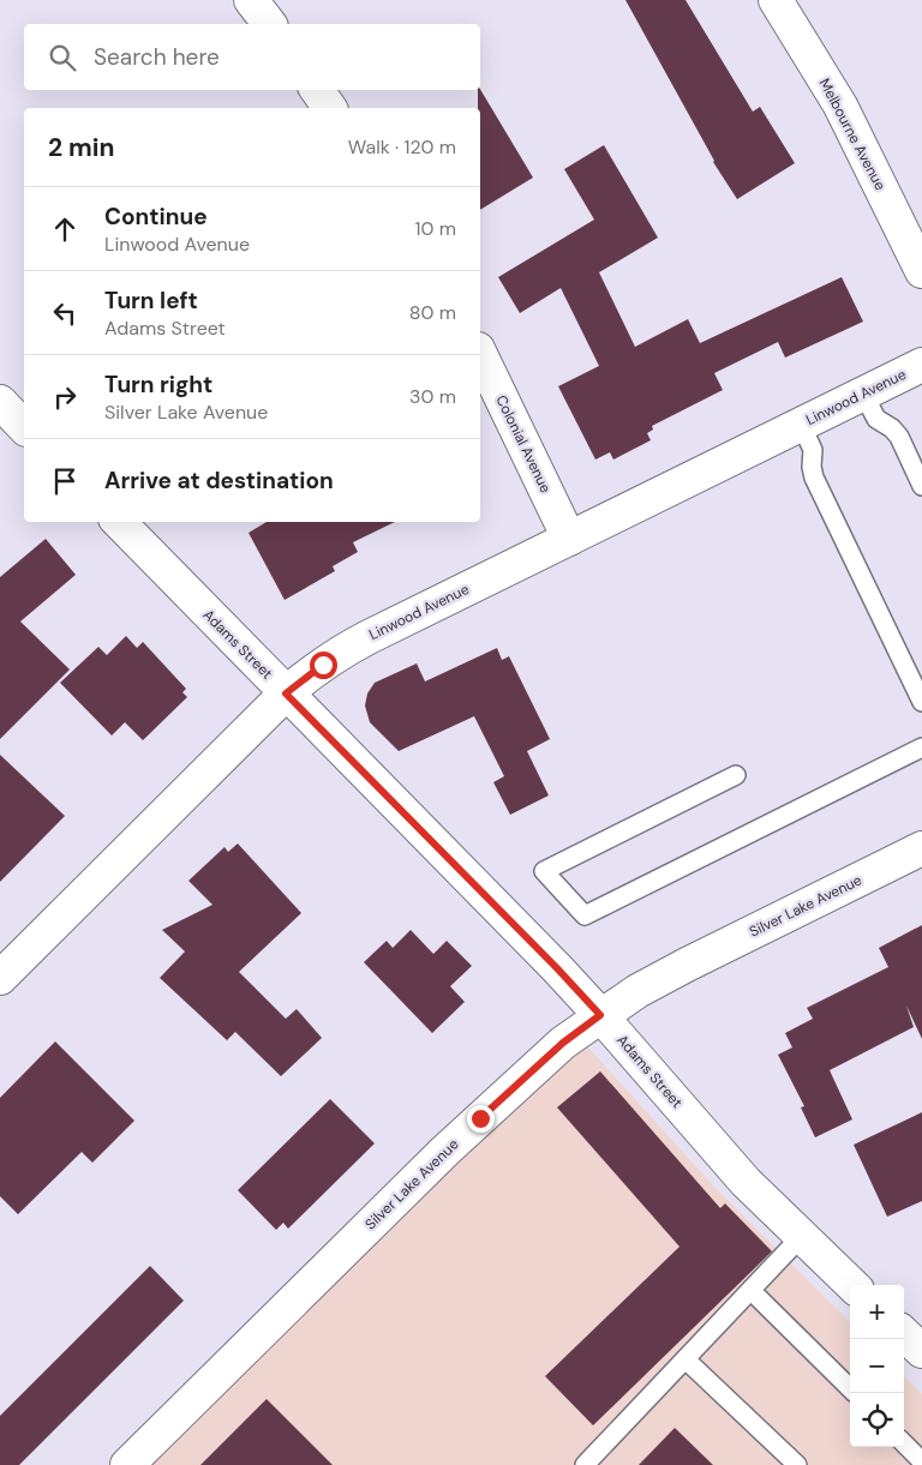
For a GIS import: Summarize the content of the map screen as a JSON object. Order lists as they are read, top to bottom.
{
  "streets": {
    "street": [
      "Melbourne Avenue",
      "Linwood Avenue",
      "Colonial Avenue",
      "Adams Street",
      "Silver Lake Avenue"
    ]
  },
  "crossings": [
    ["Linwood Avenue", "Colonial Avenue"],
    ["Linwood Avenue", "Adams Street"],
    ["Adams Street", "Silver Lake Avenue"]
  ],
  "page": {
    "search": "Search here",
    "heading": ["2 min", "Walk · 120 m"],
    "list": [
      ["Continue", "Linwood Avenue", "10 m"],
      ["Turn left", "Adams Street", "80 m"],
      ["Turn right", "Silver Lake Avenue", "30 m"],
      "Arrive at destination"
    ],
    "map_buttons": ["+", "−"]
  }
}
